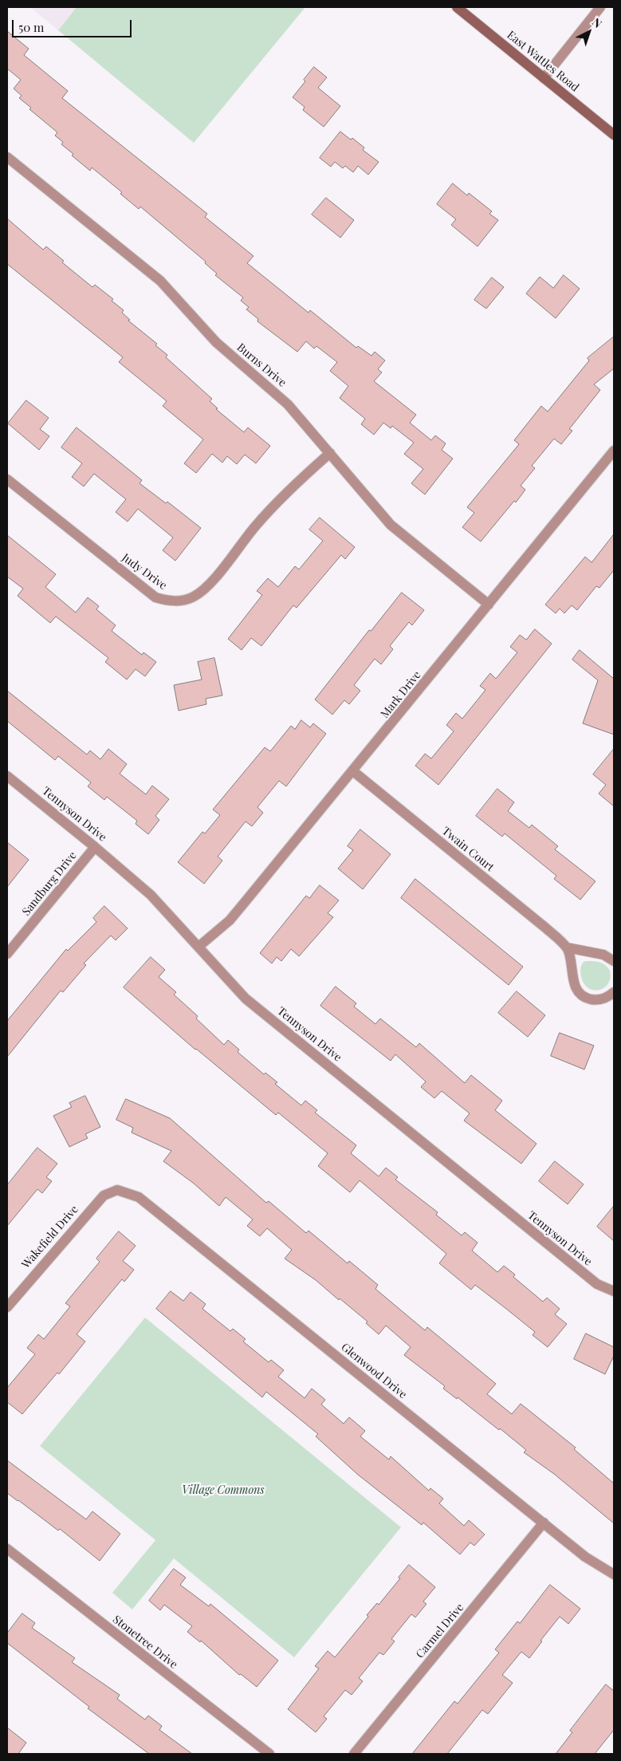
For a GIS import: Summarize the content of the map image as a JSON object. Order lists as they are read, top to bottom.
{
  "streets": {
    "main road": ["East Wattles Road"],
    "street": [
      "Burns Drive",
      "Judy Drive",
      "Mark Drive",
      "Tennyson Drive",
      "Twain Court",
      "Sandburg Drive",
      "Wakefield Drive",
      "Glenwood Drive",
      "Carmel Drive",
      "Stonetree Drive"
    ]
  },
  "crossings": [
    ["Burns Drive", "Judy Drive"],
    ["Burns Drive", "Mark Drive"],
    ["Mark Drive", "Tennyson Drive"],
    ["Mark Drive", "Twain Court"],
    ["Tennyson Drive", "Sandburg Drive"],
    ["Wakefield Drive", "Glenwood Drive"],
    ["Glenwood Drive", "Carmel Drive"]
  ],
  "parks": ["Village Commons"],
  "scale_bar": "50 m",
  "north": "top right"
}
